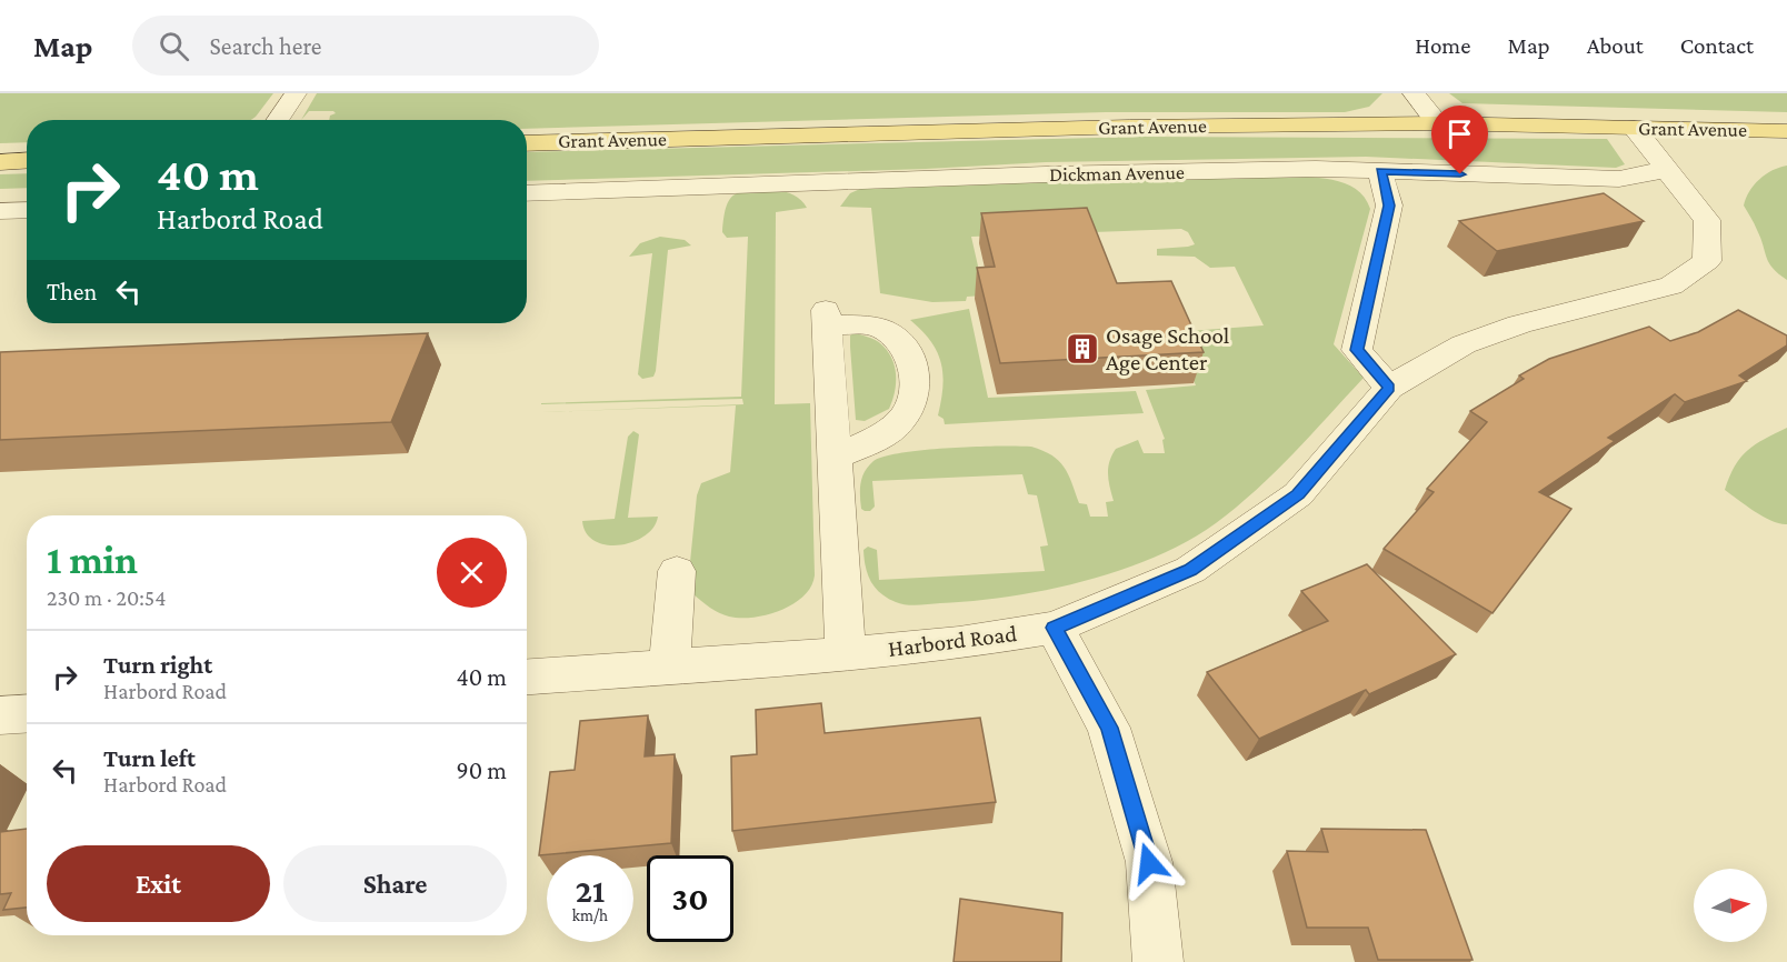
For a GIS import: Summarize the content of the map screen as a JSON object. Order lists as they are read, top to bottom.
{
  "streets": {
    "main road": ["Grant Avenue"],
    "street": ["Dickman Avenue", "Harbord Road"]
  },
  "crossings": [
    ["Dickman Avenue", "Harbord Road"]
  ],
  "places": {
    "building": ["Osage School Age Center"]
  },
  "north": "right",
  "page": {
    "header": "Map",
    "search": "Search here",
    "nav": [
      "Home",
      "Map",
      "About",
      "Contact"
    ],
    "turn": ["40 m", "Harbord Road"],
    "then": "Then",
    "heading": ["1 min", "230 m · 20:54"],
    "list": [
      {
        "name": "Turn right",
        "note": "Harbord Road",
        "value": "40 m"
      },
      {
        "name": "Turn left",
        "note": "Harbord Road",
        "value": "90 m"
      }
    ],
    "buttons": ["Exit", "Share"],
    "speed": "21 km/h",
    "limit": "30"
  }
}
